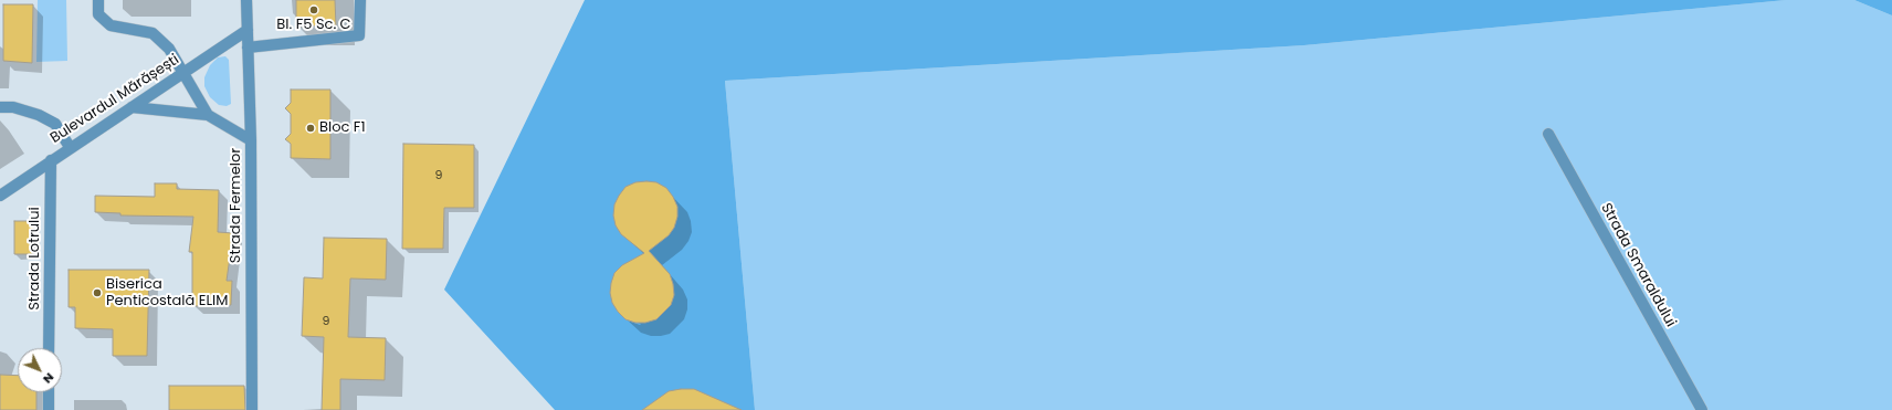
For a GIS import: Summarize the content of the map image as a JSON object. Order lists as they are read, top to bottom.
{
  "streets": {
    "street": [
      "Bulevardul Mărășești",
      "Strada Fermelor",
      "Strada Lotrului",
      "Strada Smaraldului"
    ]
  },
  "crossings": [
    ["Bulevardul Mărășești", "Strada Fermelor"],
    ["Bulevardul Mărășești", "Strada Lotrului"]
  ],
  "places": ["Bl. F5 Sc. C", "Bloc F1", "Biserica Penticostală ELIM"],
  "house_numbers": ["9", "9"],
  "north": "bottom right"
}
